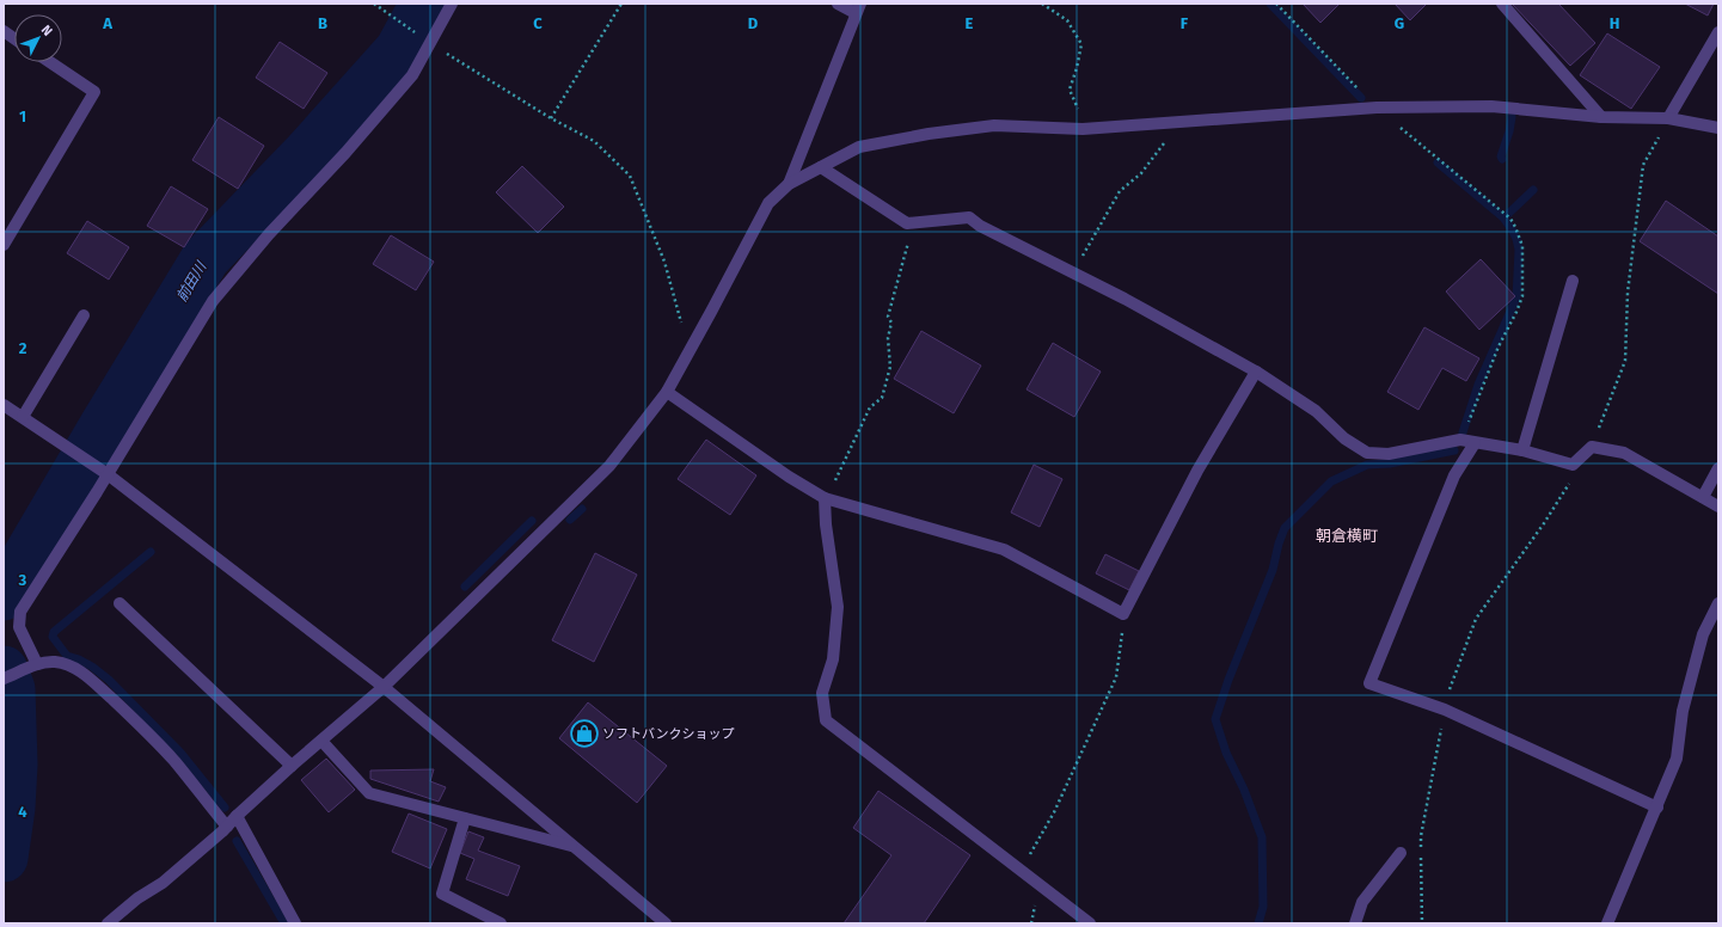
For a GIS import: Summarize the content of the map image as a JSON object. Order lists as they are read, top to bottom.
{
  "districts": ["朝倉横町"],
  "water": ["前田川"],
  "places": {
    "shop": ["ソフトバンクショップ"]
  },
  "north": "top right",
  "grid": {
    "columns": [
      "A",
      "B",
      "C",
      "D",
      "E",
      "F",
      "G",
      "H"
    ],
    "rows": [
      "1",
      "2",
      "3",
      "4"
    ]
  }
}
